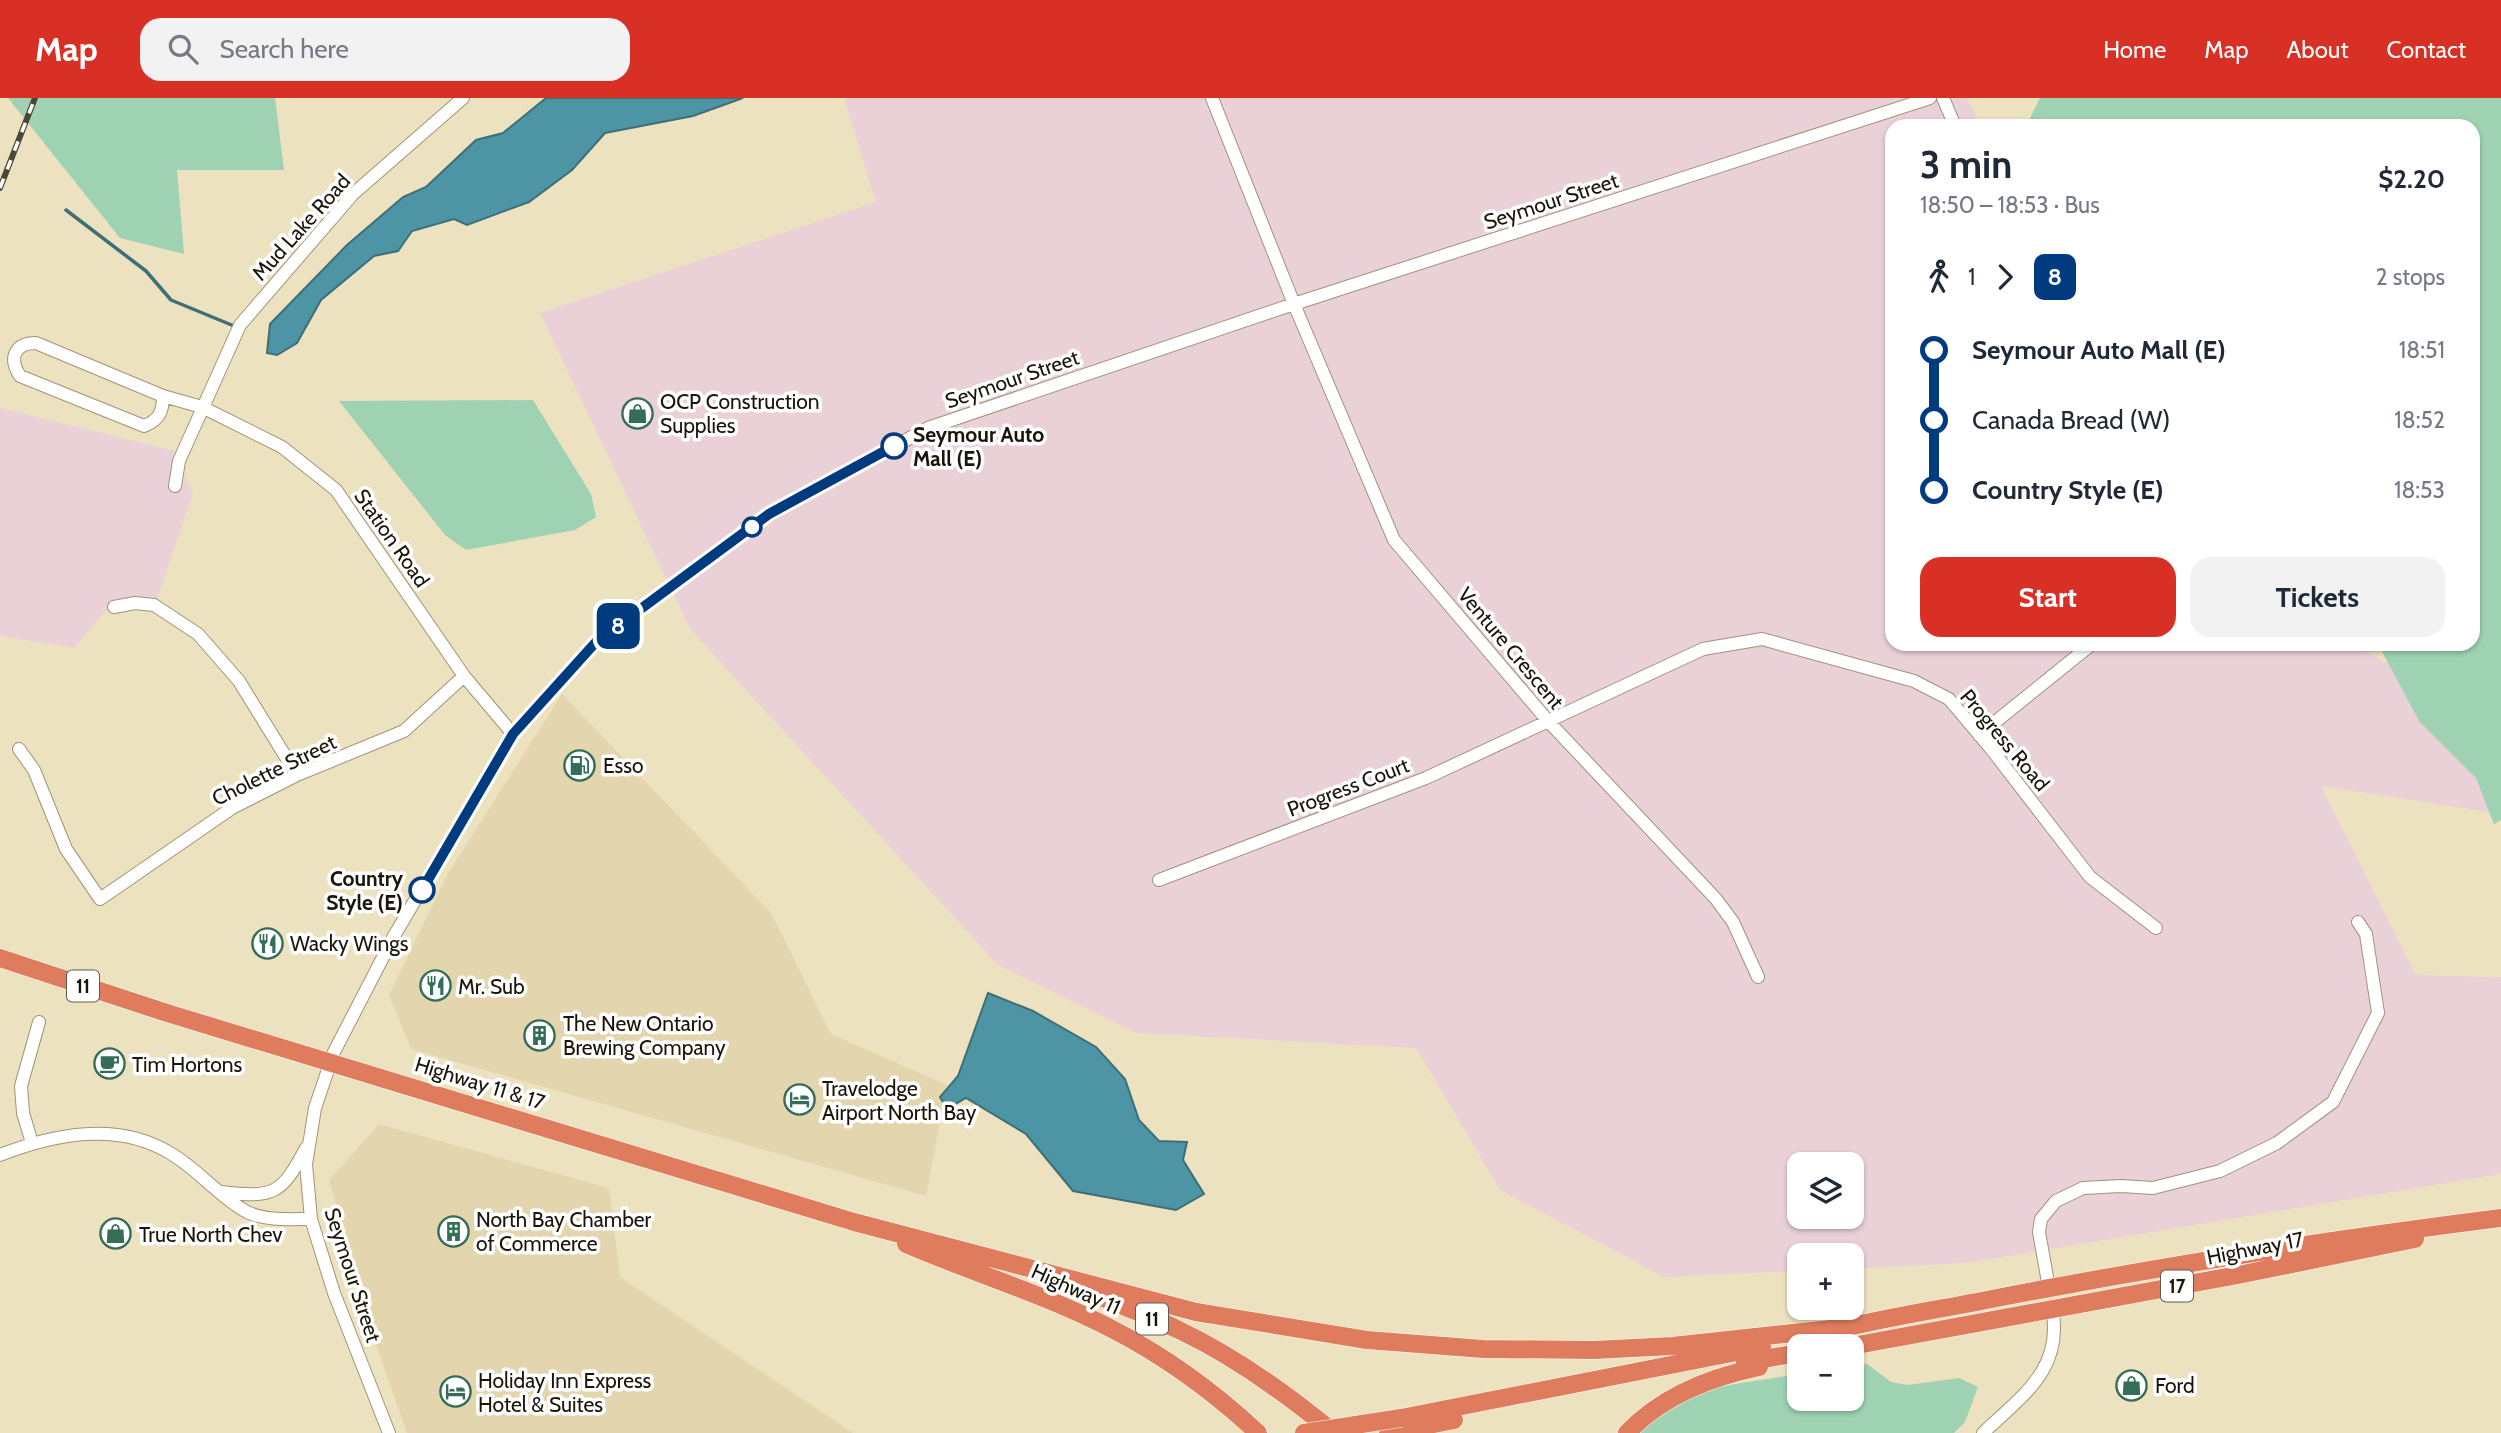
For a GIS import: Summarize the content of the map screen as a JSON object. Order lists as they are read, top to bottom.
{
  "streets": {
    "highway": [
      "11",
      "Highway 11 & 17",
      "Highway 17",
      "17",
      "Highway 11"
    ],
    "street": [
      "Seymour Street",
      "Mud Lake Road",
      "Station Road",
      "Venture Crescent",
      "Progress Road",
      "Cholette Street",
      "Progress Court"
    ]
  },
  "crossings": [
    ["Seymour Street", "Station Road"],
    ["Seymour Street", "Venture Crescent"],
    ["Seymour Street", "Highway 11 & 17"],
    ["Mud Lake Road", "Station Road"],
    ["Station Road", "Cholette Street"],
    ["Venture Crescent", "Progress Road"],
    ["Venture Crescent", "Progress Court"],
    ["Progress Road", "Progress Court"],
    ["Highway 11 & 17", "Highway 11"]
  ],
  "places": {
    "shop": ["OCP Construction Supplies", "True North Chev", "Ford"],
    "other": ["Seymour Auto Mall (E)", "Country Style (E)"],
    "fuel station": ["Esso"],
    "restaurant": ["Wacky Wings", "Mr. Sub"],
    "building": ["The New Ontario Brewing Company", "North Bay Chamber of Commerce"],
    "cafe": ["Tim Hortons"],
    "hotel": ["Travelodge Airport North Bay", "Holiday Inn Express Hotel & Suites"]
  },
  "lines": ["bus line 8"],
  "page": {
    "header": "Map",
    "search": "Search here",
    "nav": [
      "Home",
      "Map",
      "About",
      "Contact"
    ],
    "on_map": "8",
    "heading": ["3 min", "18:50 – 18:53 · Bus", "$2.20"],
    "legs": ["1", "8", "2 stops"],
    "list": [
      {
        "name": "Seymour Auto Mall (E)",
        "value": "18:51"
      },
      {
        "name": "Canada Bread (W)",
        "value": "18:52"
      },
      {
        "name": "Country Style (E)",
        "value": "18:53"
      }
    ],
    "buttons": ["Start", "Tickets"],
    "map_buttons": ["+", "−"]
  }
}
